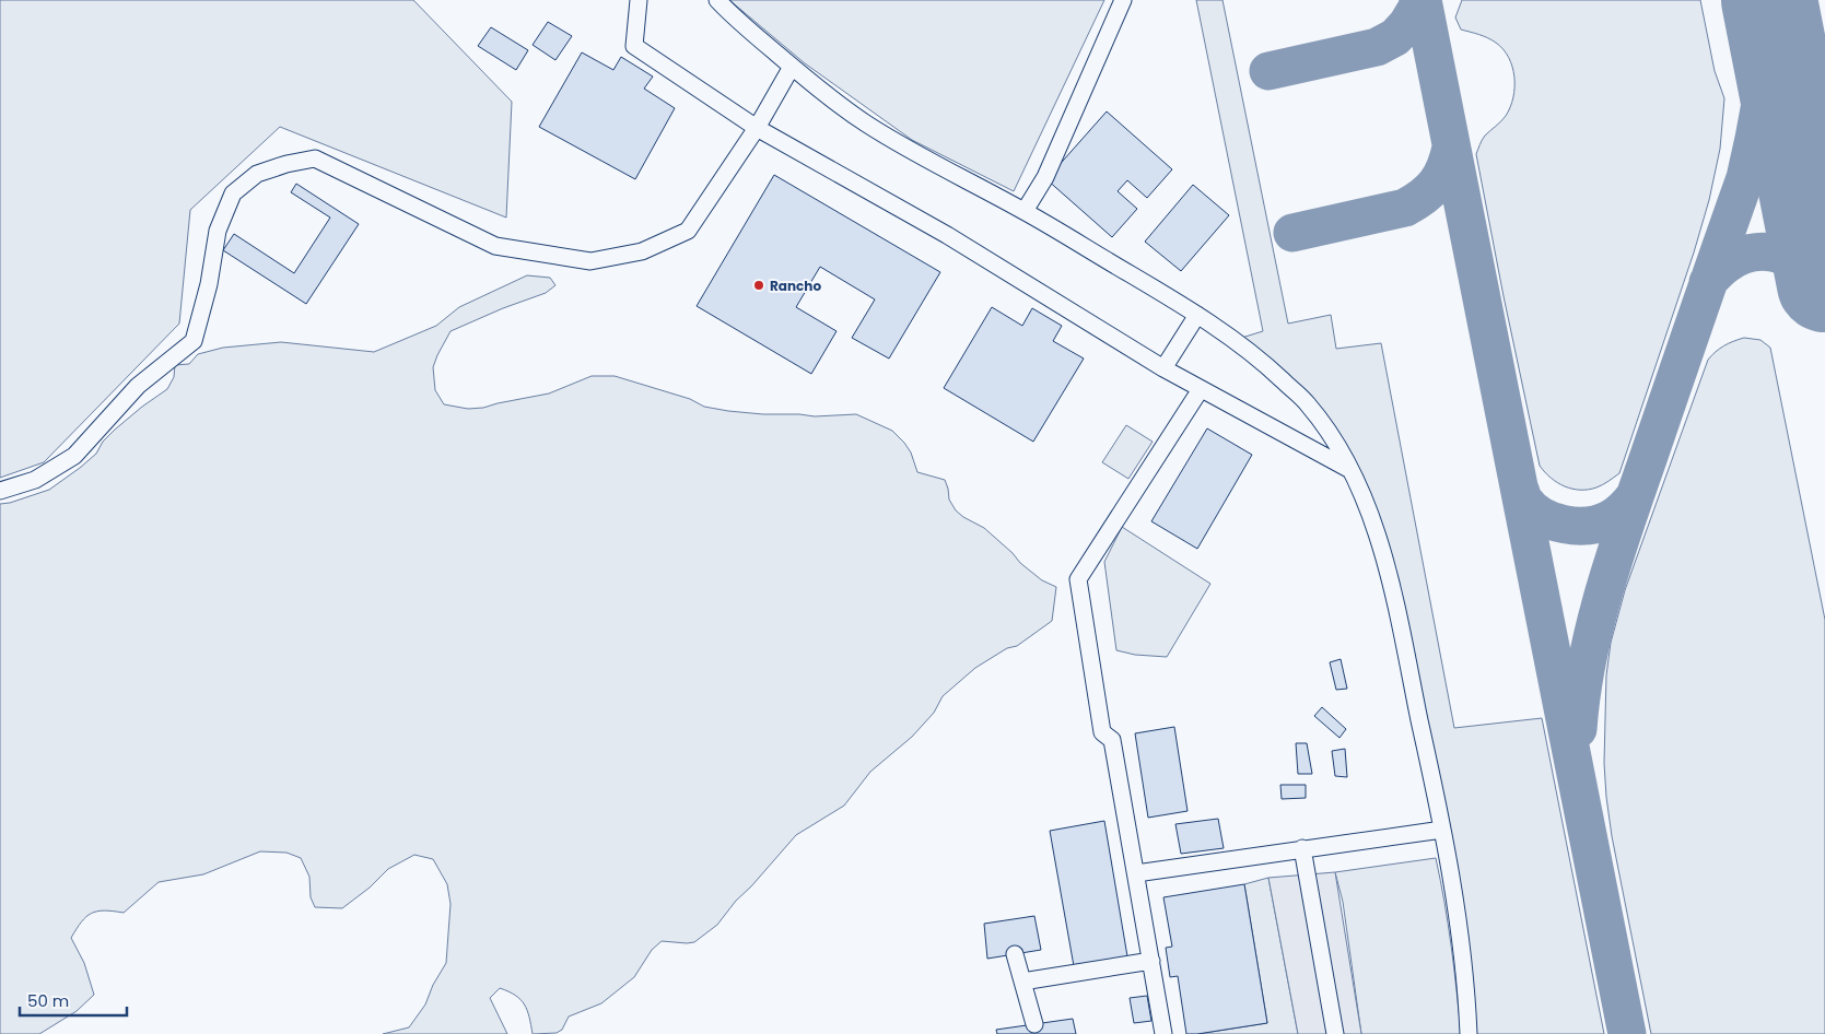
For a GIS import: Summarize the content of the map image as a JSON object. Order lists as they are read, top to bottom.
{
  "places": ["Rancho"],
  "scale_bar": "50 m"
}
